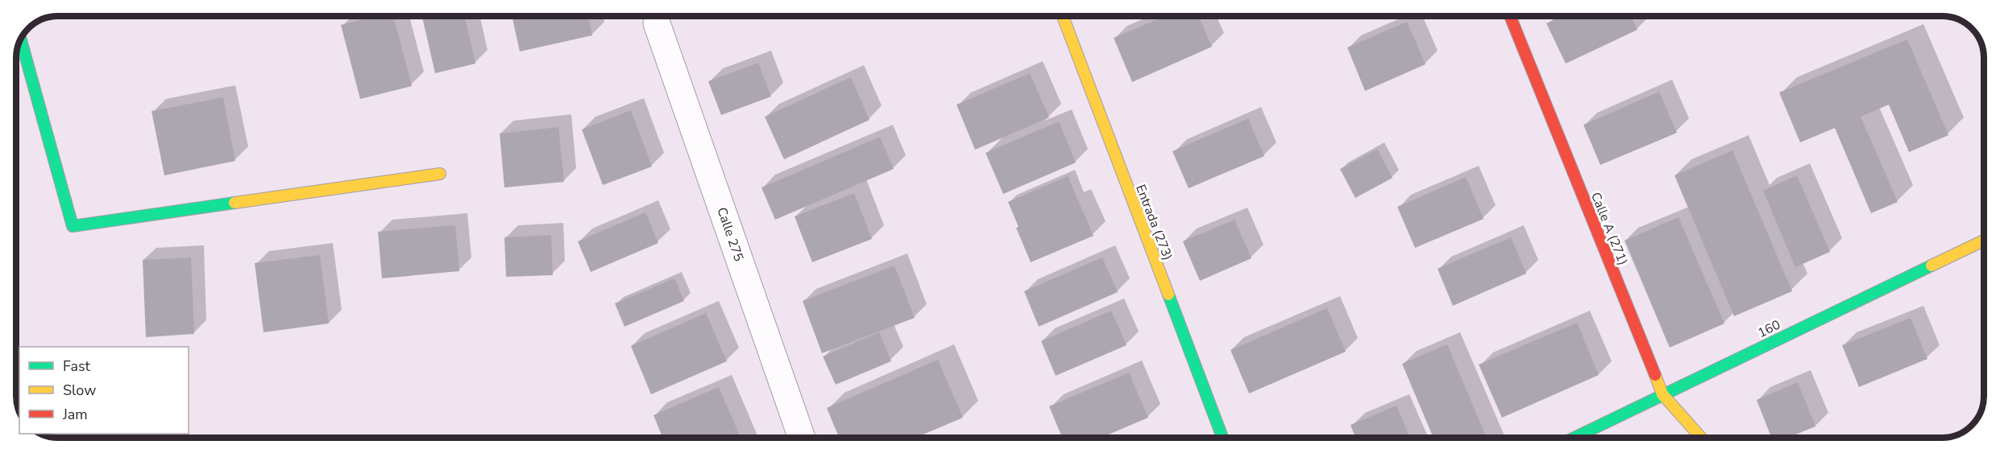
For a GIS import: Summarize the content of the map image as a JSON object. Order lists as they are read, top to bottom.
{
  "streets": {
    "street": [
      "Entrada (273)",
      "Calle A (271)",
      "Calle 275",
      "160"
    ]
  },
  "crossings": [
    ["Calle A (271)", "160"]
  ],
  "legend": ["Fast", "Slow", "Jam"]
}
